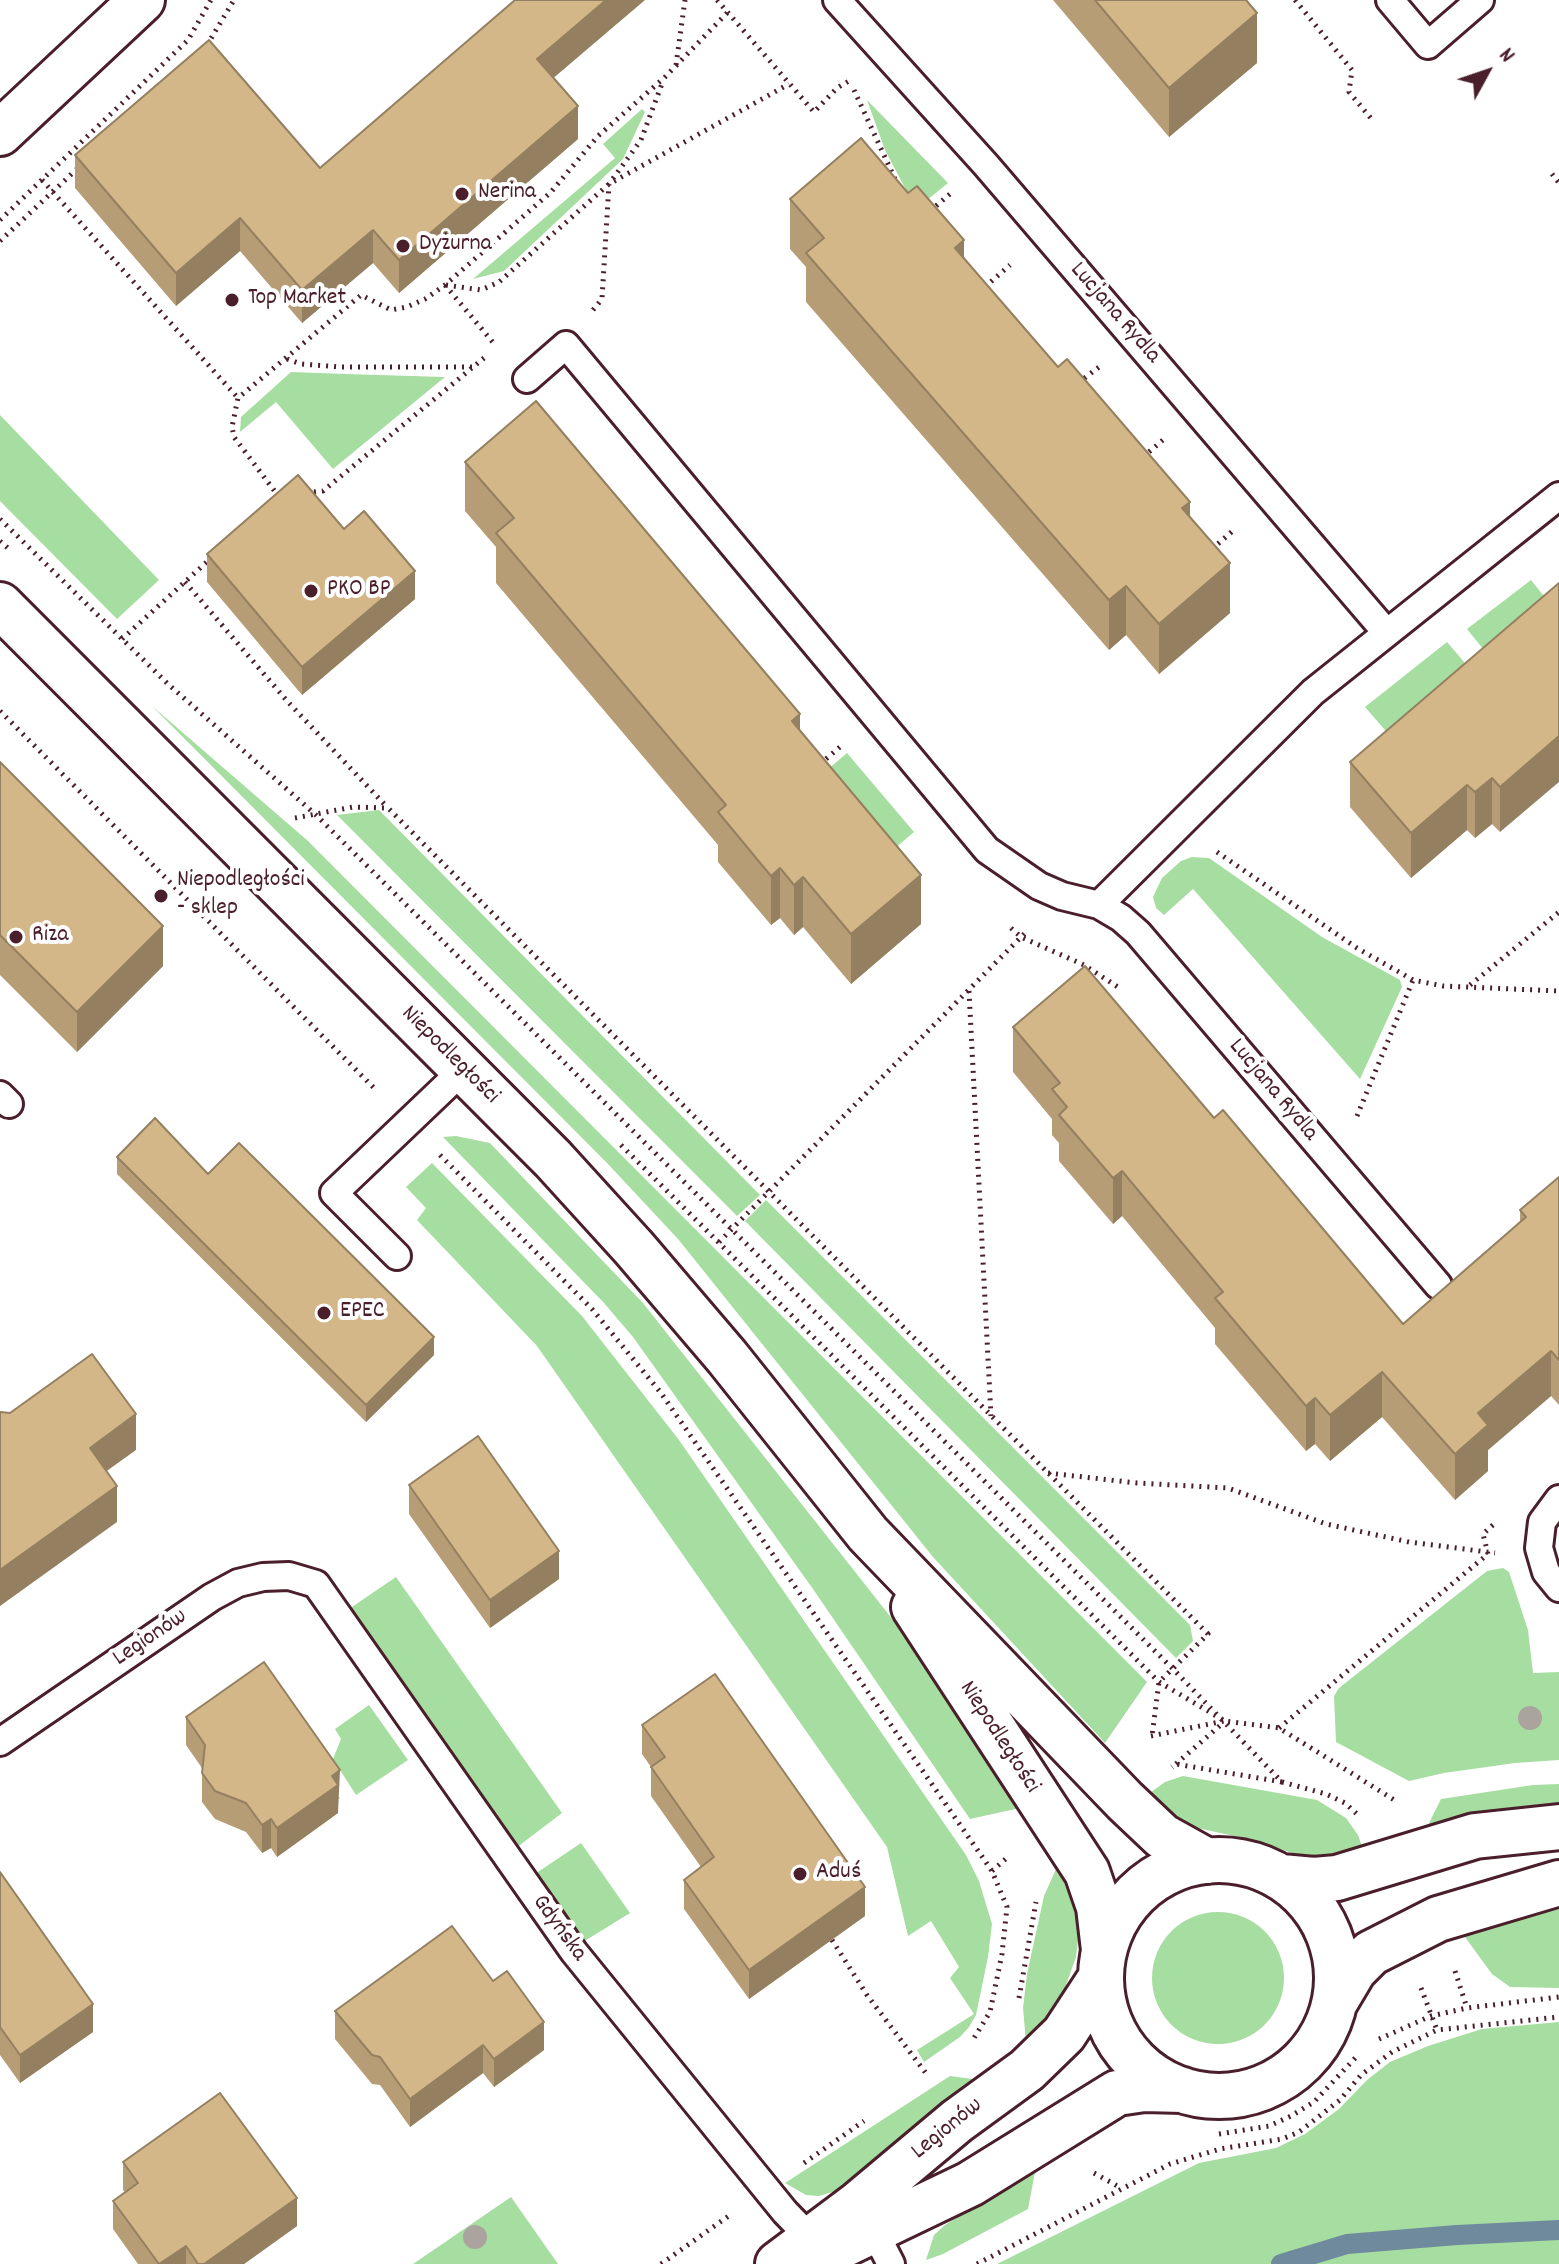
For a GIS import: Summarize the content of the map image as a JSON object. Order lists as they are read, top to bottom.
{
  "streets": {
    "street": ["Niepodległości", "Legionów"],
    "lane": ["Lucjana Rydla", "Gdyńska"]
  },
  "crossings": [
    ["Niepodległości", "Legionów"],
    ["Legionów", "Gdyńska"]
  ],
  "places": [
    "Nerina",
    "Dyżurna",
    "Top Market",
    "PKO BP",
    "Niepodległości - sklep",
    "Riza",
    "EPEC",
    "Aduś"
  ],
  "north": "top right"
}
